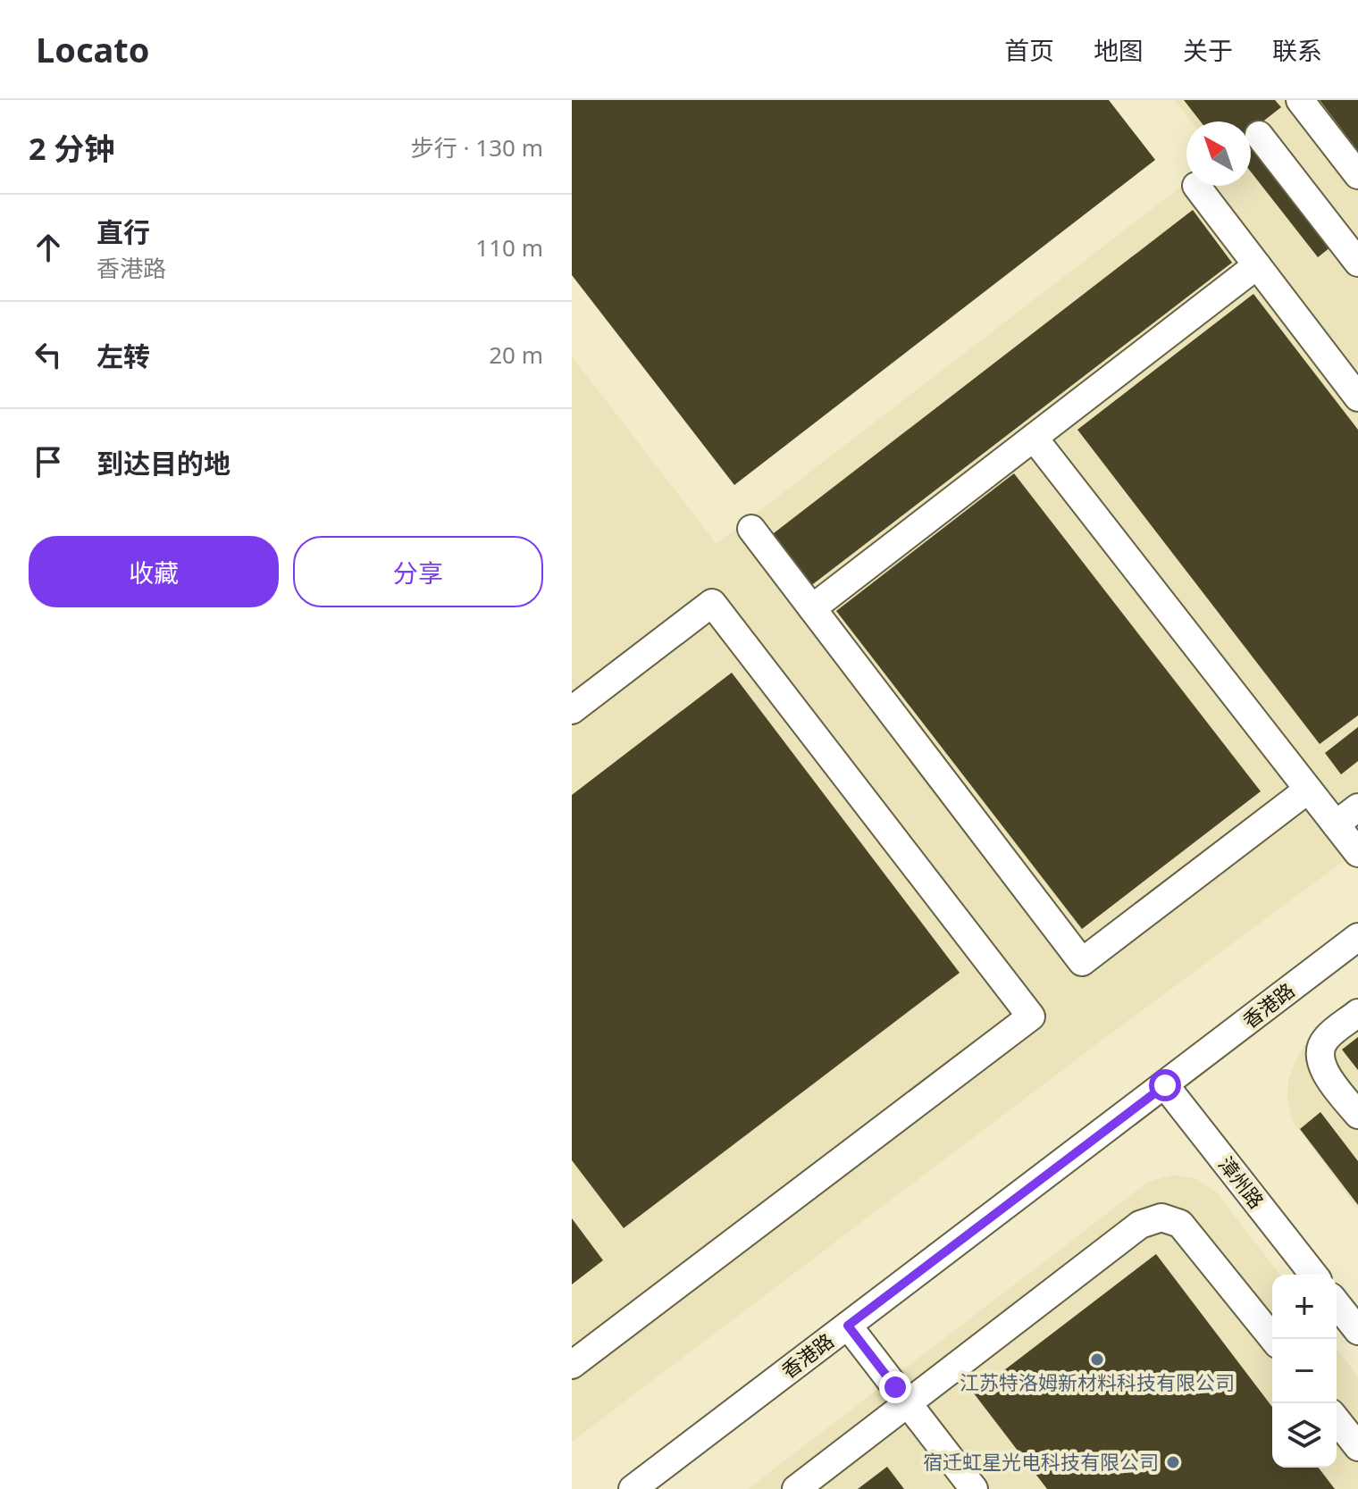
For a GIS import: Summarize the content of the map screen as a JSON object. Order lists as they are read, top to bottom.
{
  "streets": {
    "street": ["香港路", "漳州路"]
  },
  "crossings": [
    ["香港路", "漳州路"]
  ],
  "places": ["江苏特洛姆新材料科技有限公司", "宿迁虹星光电科技有限公司"],
  "north": "top left",
  "page": {
    "header": "Locato",
    "nav": [
      "首页",
      "地图",
      "关于",
      "联系"
    ],
    "heading": ["2 分钟", "步行 · 130 m"],
    "list": [
      ["直行", "香港路", "110 m"],
      ["左转", "20 m"],
      "到达目的地"
    ],
    "buttons": ["收藏", "分享"],
    "map_buttons": ["+", "−"]
  }
}
